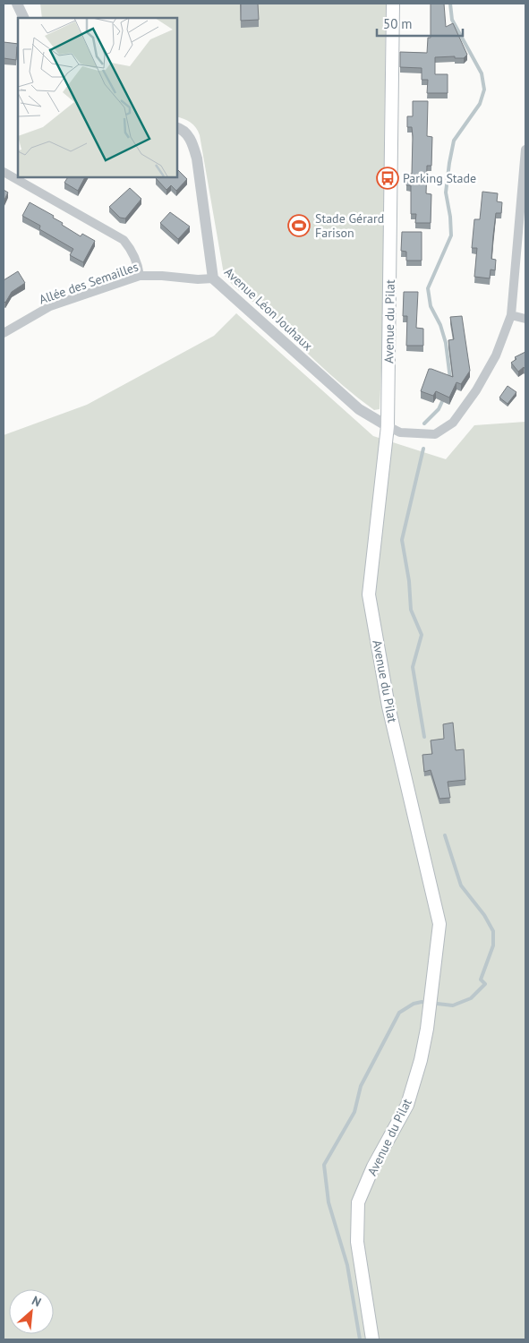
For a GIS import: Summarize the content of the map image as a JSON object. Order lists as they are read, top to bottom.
{
  "streets": {
    "main road": ["Avenue du Pilat"],
    "street": ["Allée des Semailles", "Avenue Léon Jouhaux"]
  },
  "crossings": [
    ["Allée des Semailles", "Avenue Léon Jouhaux"],
    ["Avenue Léon Jouhaux", "Avenue du Pilat"]
  ],
  "places": {
    "bus stop": ["Parking Stade"],
    "sports": ["Stade Gérard Farison"]
  },
  "scale_bar": "50 m",
  "north": "top right"
}
